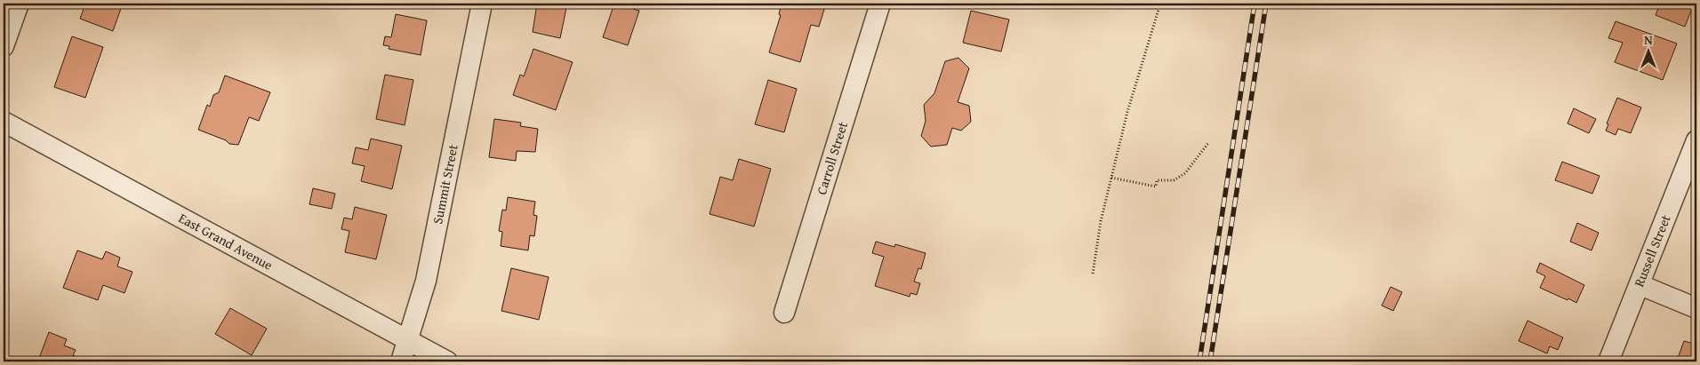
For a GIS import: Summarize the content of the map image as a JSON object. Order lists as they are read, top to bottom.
{
  "streets": {
    "street": [
      "Carroll Street",
      "Summit Street",
      "East Grand Avenue",
      "Russell Street"
    ]
  },
  "crossings": [
    ["Summit Street", "East Grand Avenue"]
  ],
  "north": "top"
}
